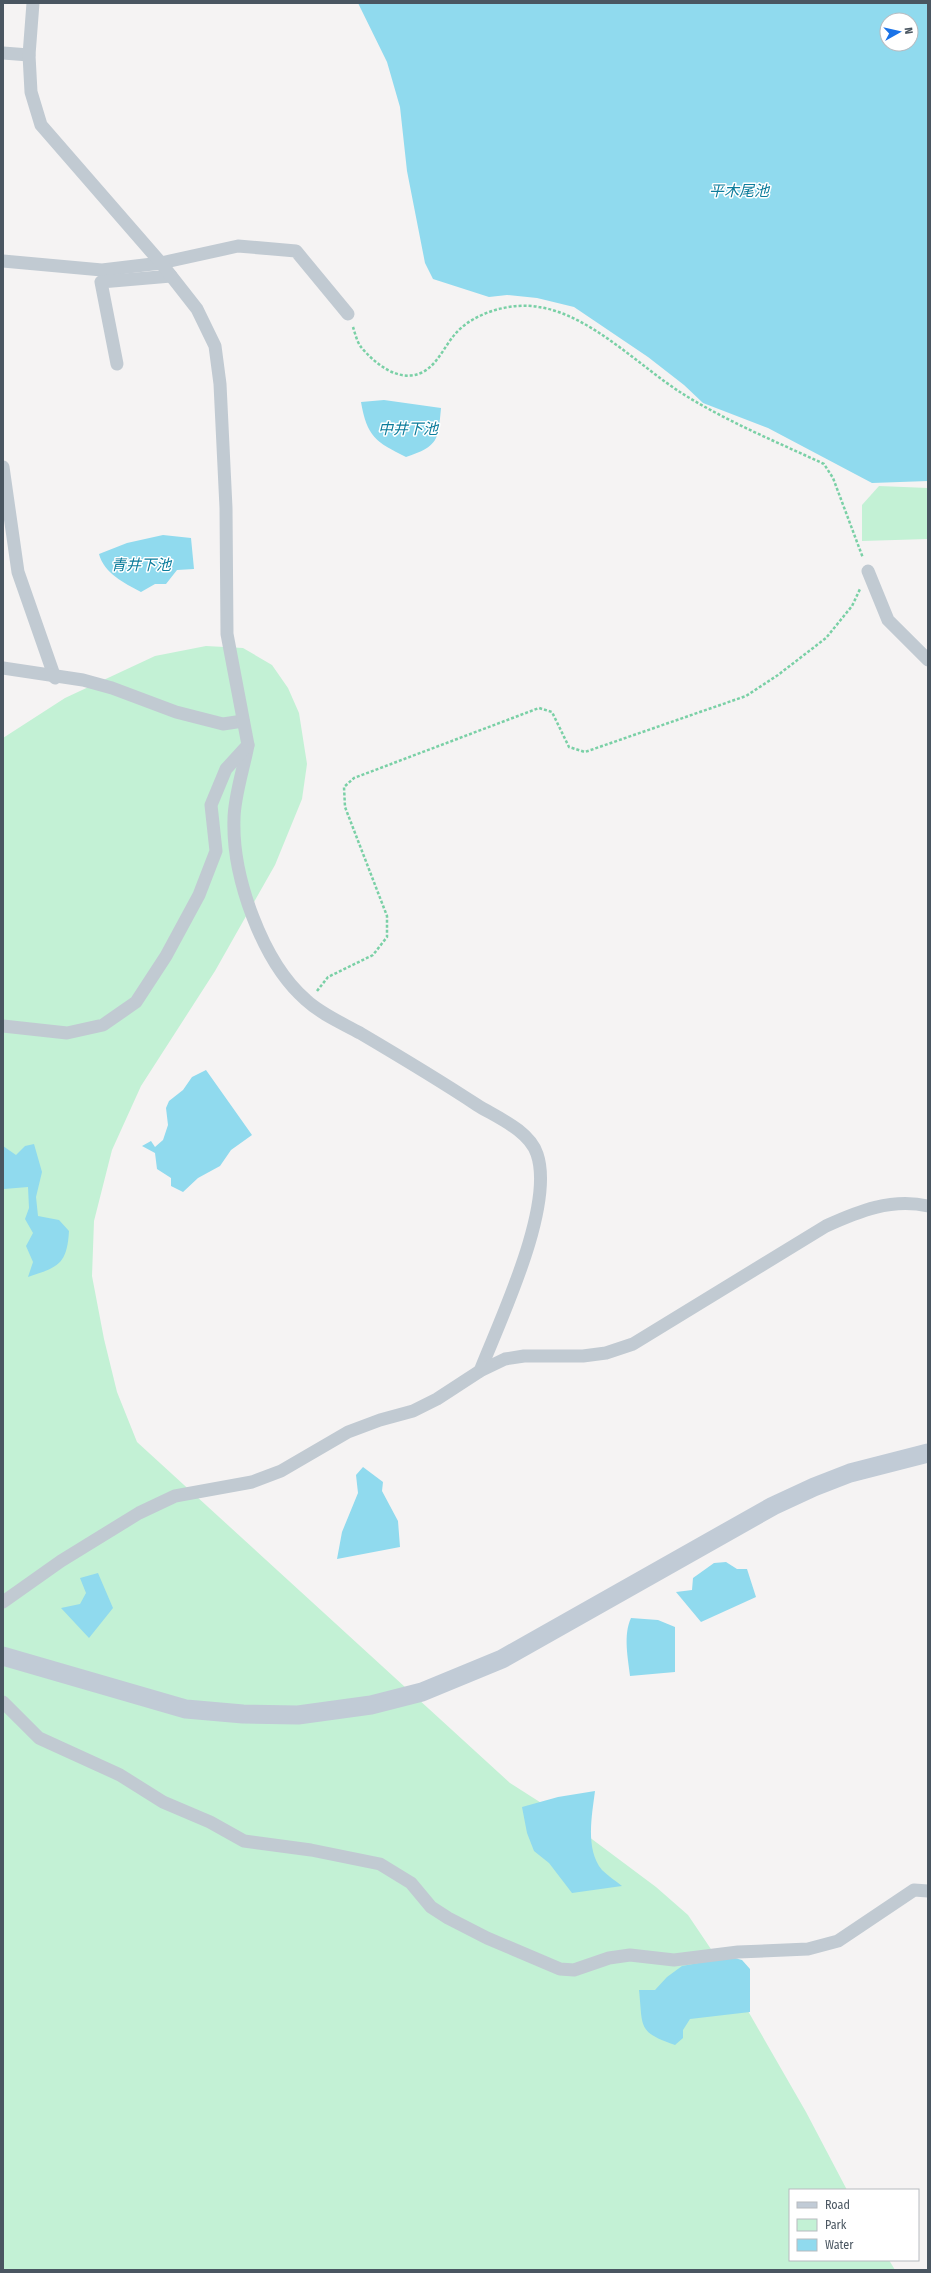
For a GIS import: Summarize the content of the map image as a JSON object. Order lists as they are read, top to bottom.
{
  "water": ["平木尾池", "中井下池", "青井下池"],
  "legend": ["Road", "Park", "Water"],
  "north": "right"
}
